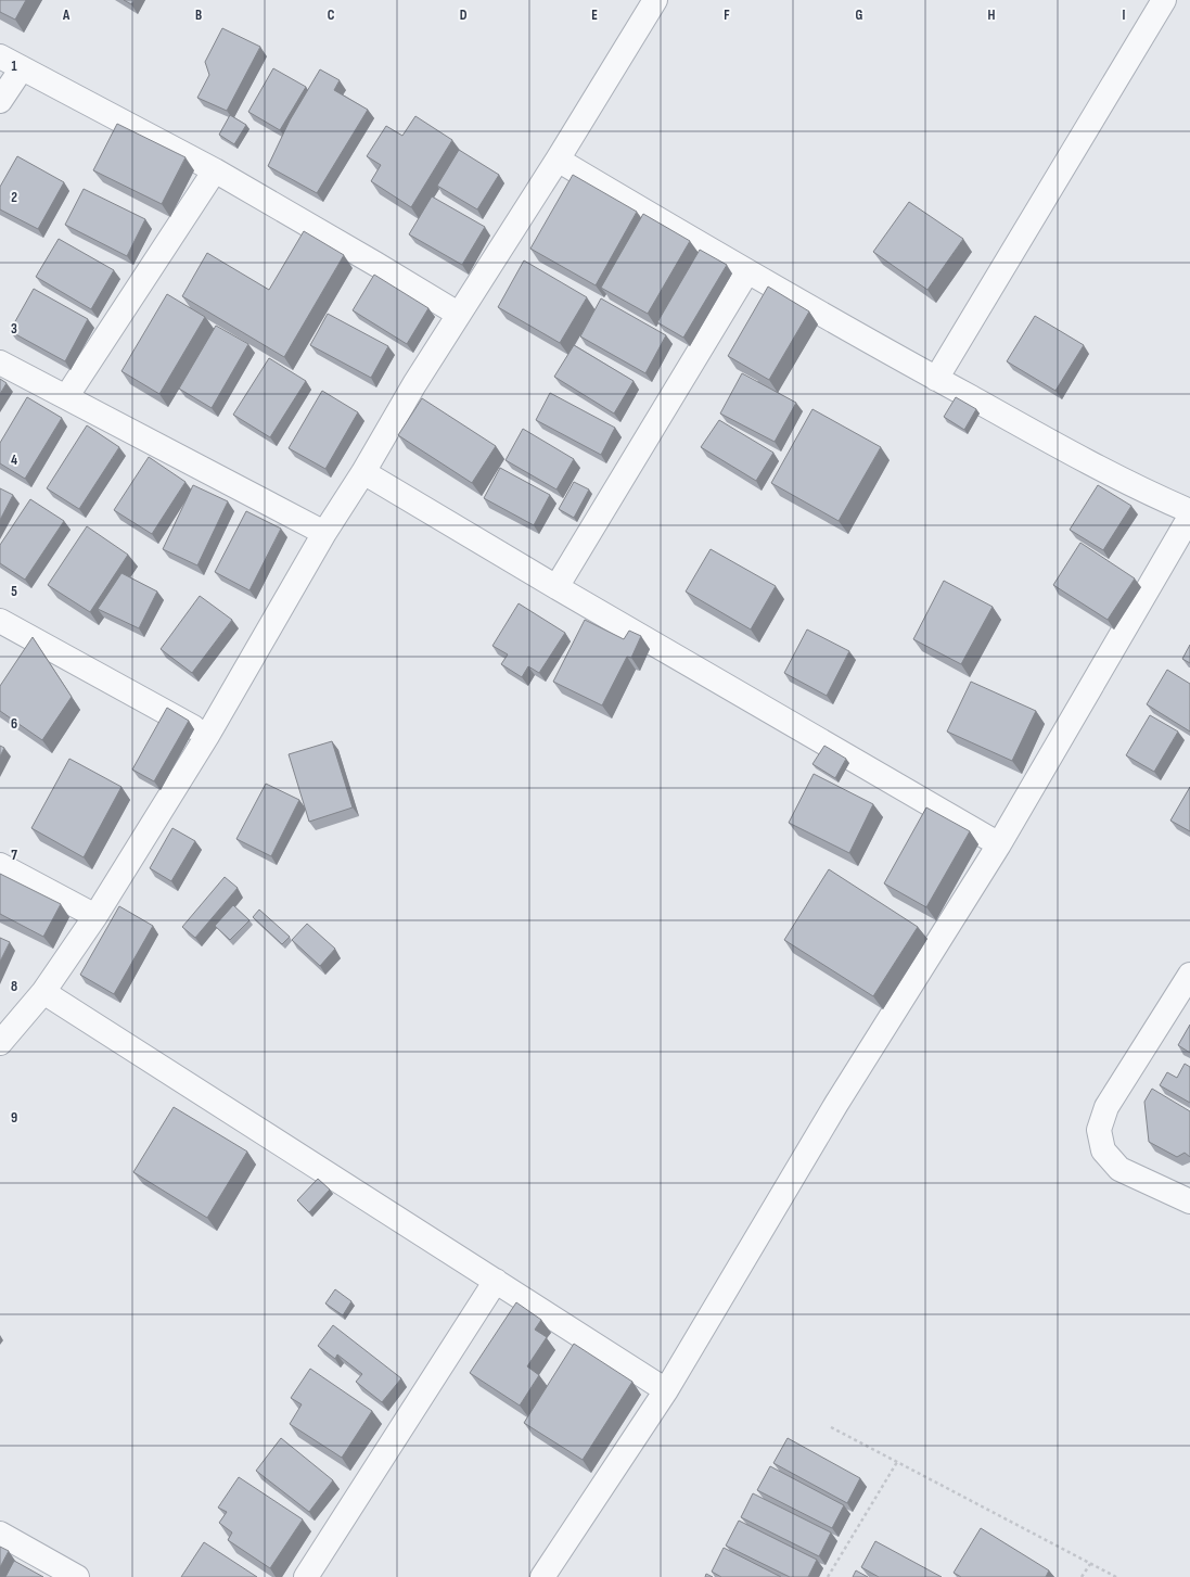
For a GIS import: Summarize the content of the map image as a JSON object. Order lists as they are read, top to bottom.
{
  "grid": {
    "columns": [
      "A",
      "B",
      "C",
      "D",
      "E",
      "F",
      "G",
      "H",
      "I"
    ],
    "rows": [
      "1",
      "2",
      "3",
      "4",
      "5",
      "6",
      "7",
      "8",
      "9"
    ]
  }
}
